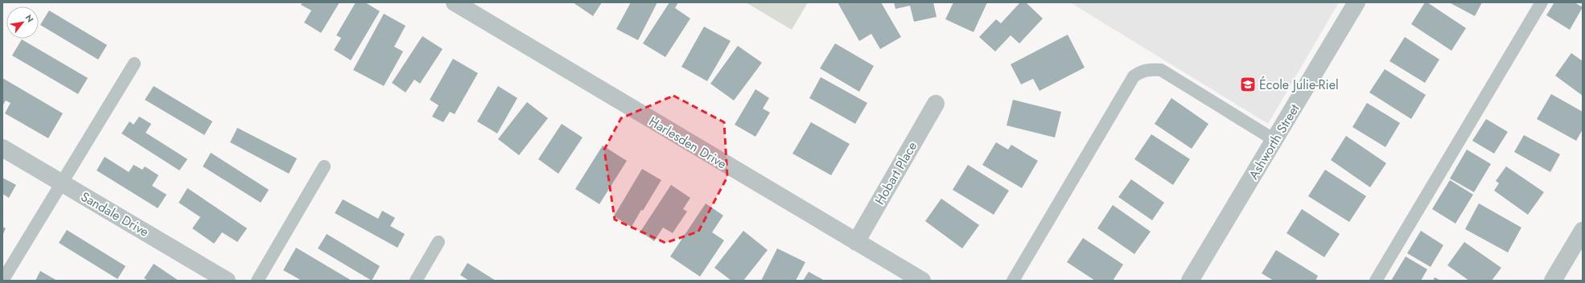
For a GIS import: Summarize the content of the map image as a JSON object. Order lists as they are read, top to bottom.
{
  "streets": {
    "street": [
      "Ashworth Street",
      "Harlesden Drive",
      "Hobart Place",
      "Sandale Drive"
    ]
  },
  "crossings": [
    ["Harlesden Drive", "Hobart Place"]
  ],
  "places": {
    "school or university": ["École Julie-Riel"]
  },
  "north": "top right"
}
